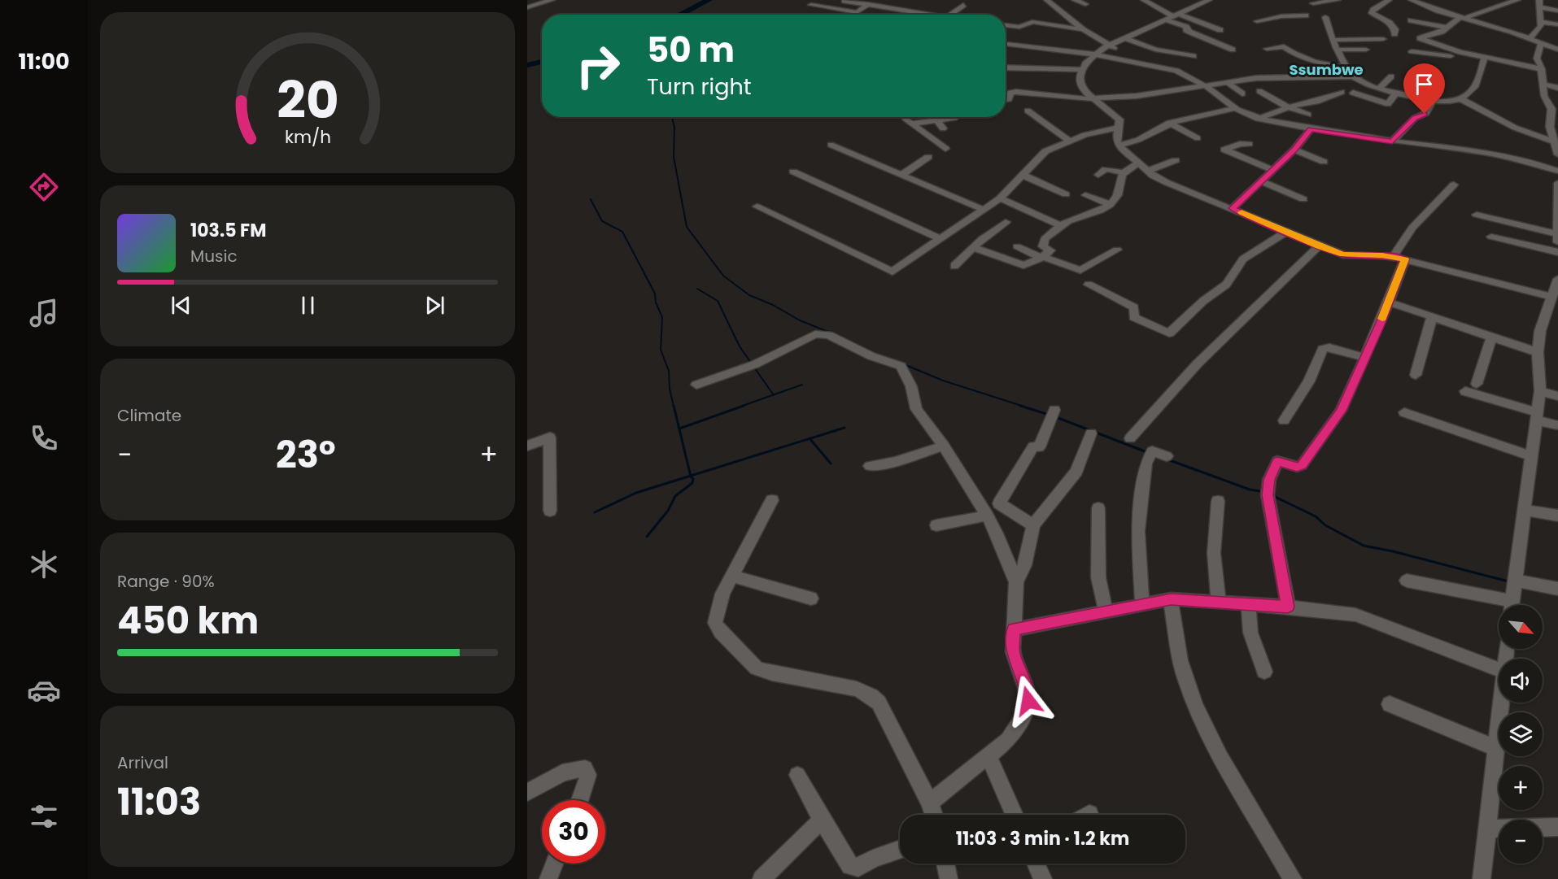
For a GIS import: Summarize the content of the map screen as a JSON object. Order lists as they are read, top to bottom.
{
  "districts": ["Ssumbwe"],
  "north": "bottom right",
  "page": {
    "tabs": "11:00",
    "turn": ["50 m", "Turn right"],
    "song": ["103.5 FM", "Music"],
    "tile": [
      "Climate",
      ["Range · 90%", "450 km"],
      ["Arrival", "11:03"]
    ],
    "heat": ["−", "23°", "+"],
    "map_buttons": ["+", "−"],
    "limit": "30",
    "trip": "11:03 · 3 min · 1.2 km",
    "gauge": ["20", "km/h"]
  }
}
